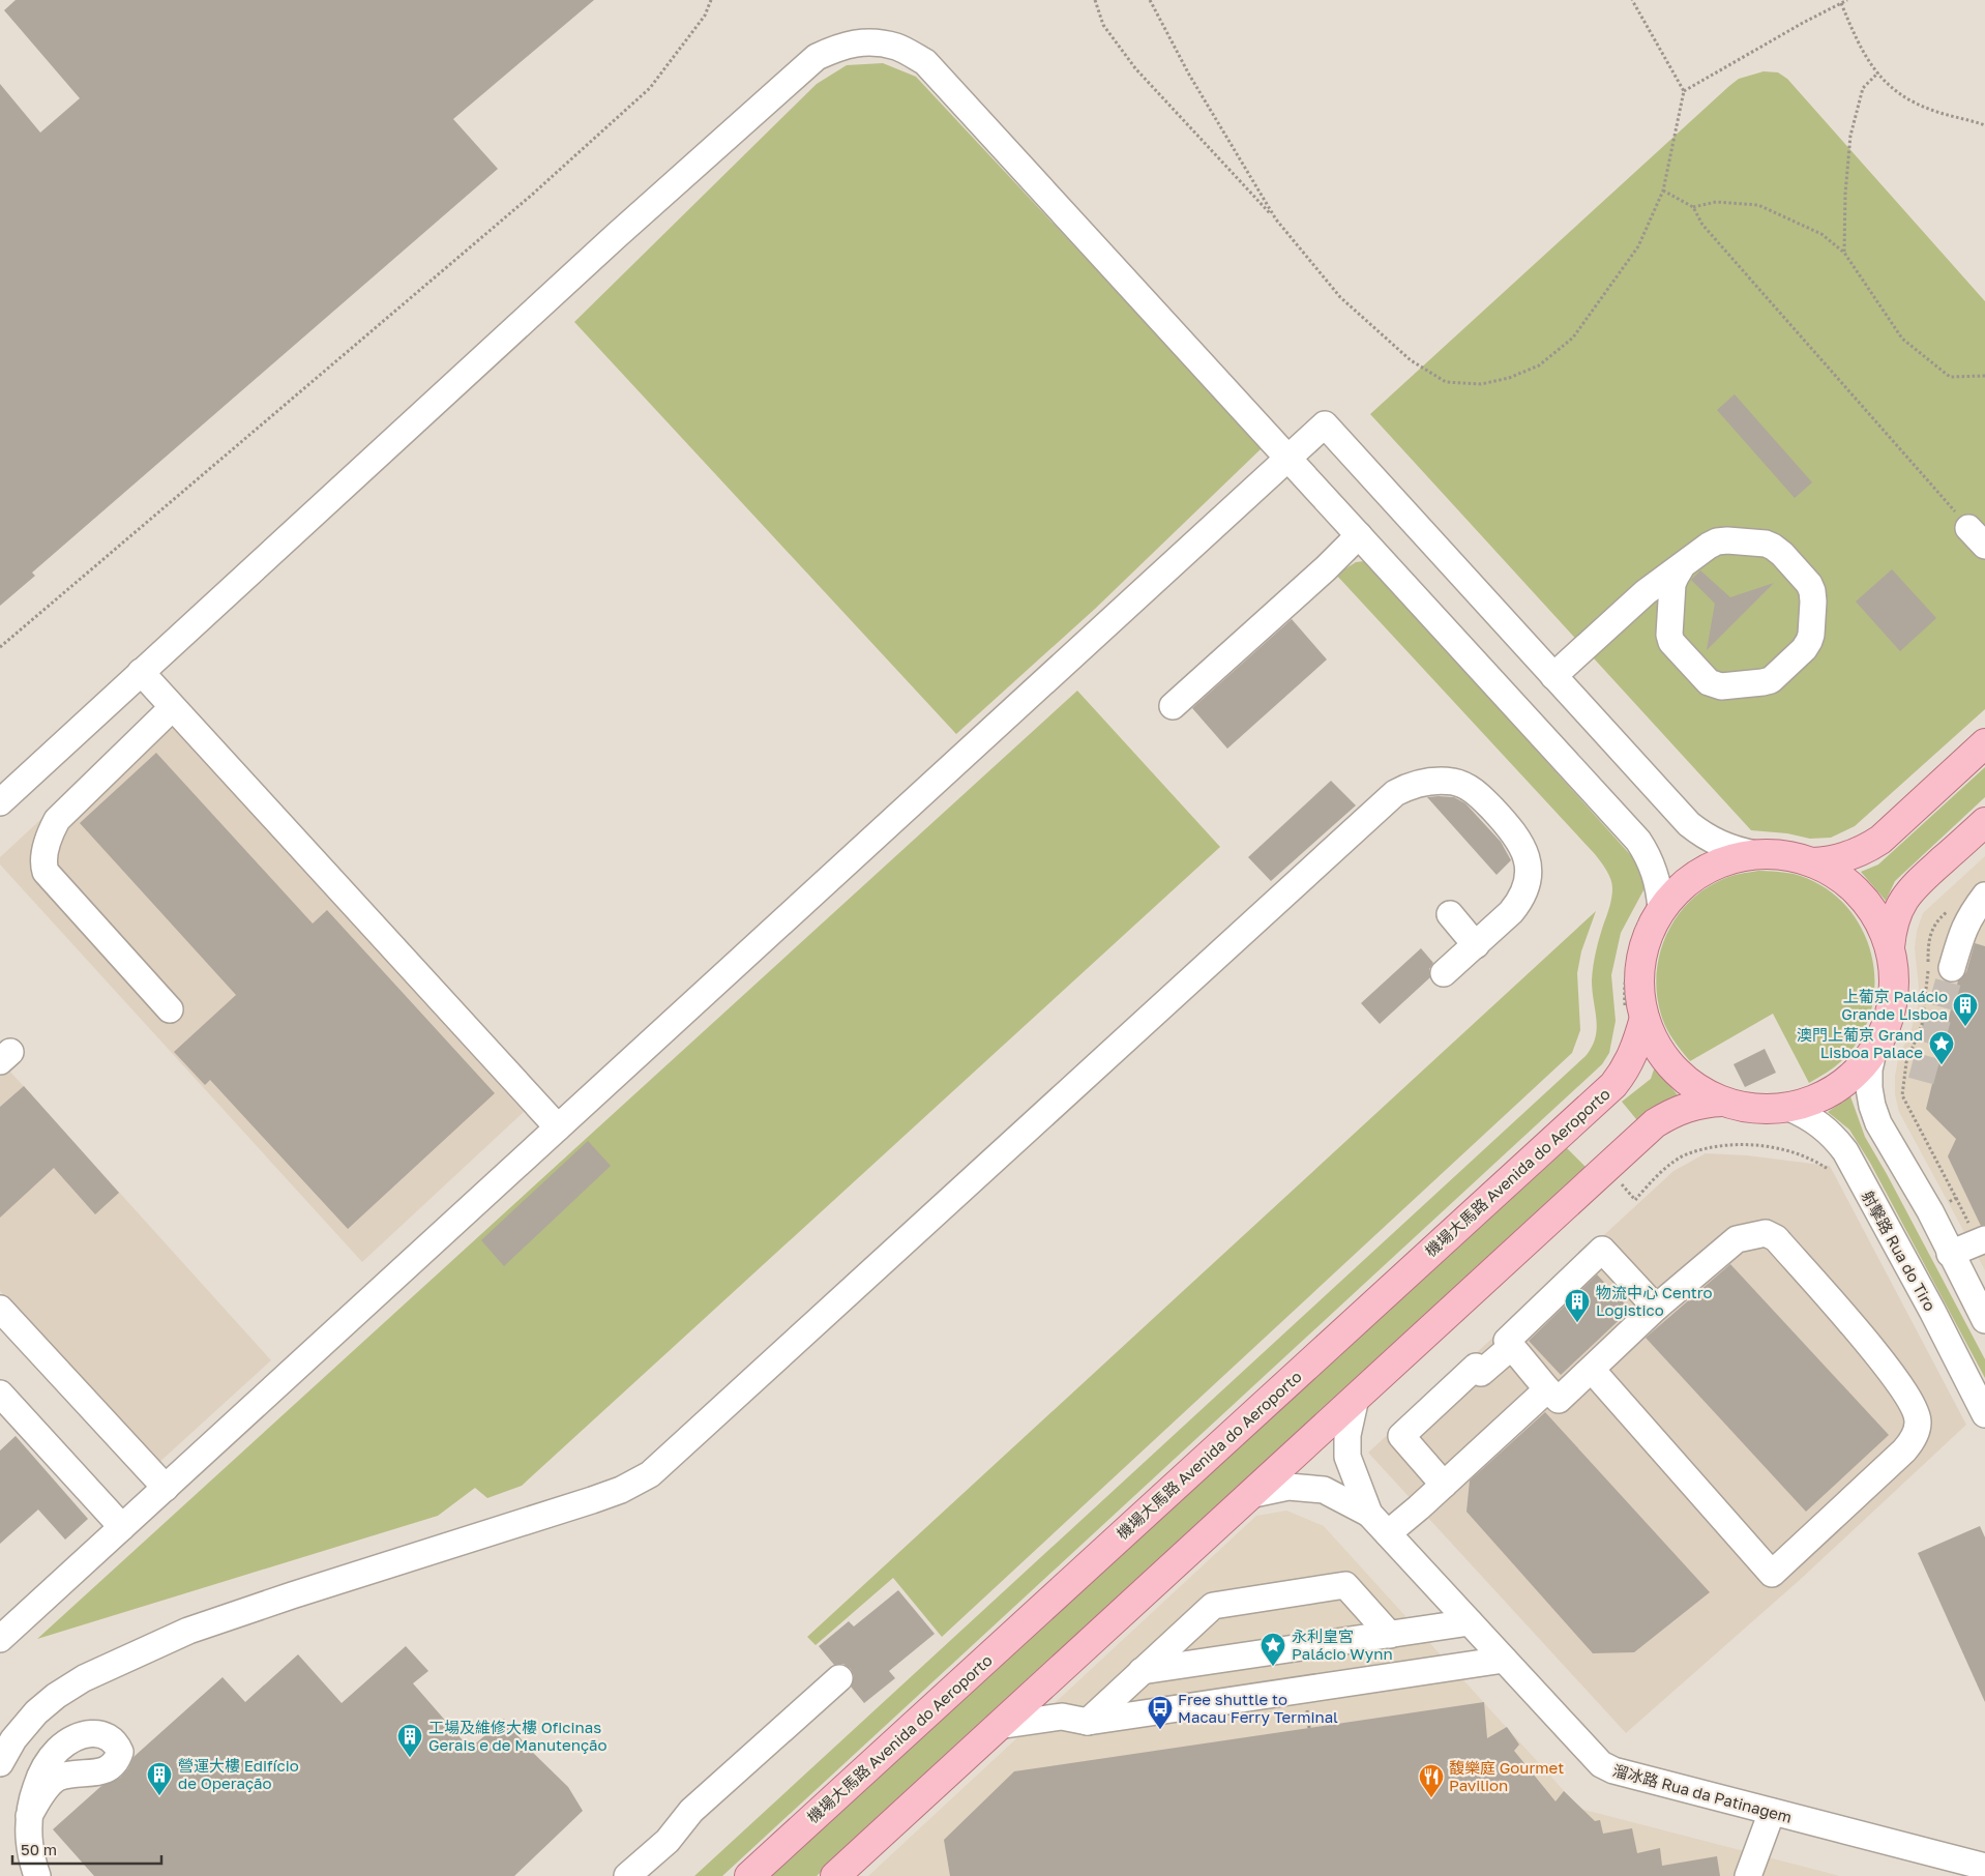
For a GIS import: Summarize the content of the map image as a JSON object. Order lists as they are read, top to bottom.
{
  "streets": {
    "main road": ["機場大馬路 Avenida do Aeroporto"],
    "street": ["射擊路 Rua do Tiro", "溜冰路 Rua da Patinagem"]
  },
  "places": {
    "building": [
      "上葡京 Palácio Grande Lisboa",
      "物流中心 Centro Logistico",
      "工場及維修大樓 Oficinas Gerais e de Manutenção",
      "營運大樓 Edifício de Operação"
    ],
    "place": ["澳門上葡京 Grand Lisboa Palace", "永利皇宮 Palácio Wynn"],
    "bus stop": ["Free shuttle to Macau Ferry Terminal"],
    "restaurant": ["馥樂庭 Gourmet Pavilion"]
  },
  "scale_bar": "50 m"
}
